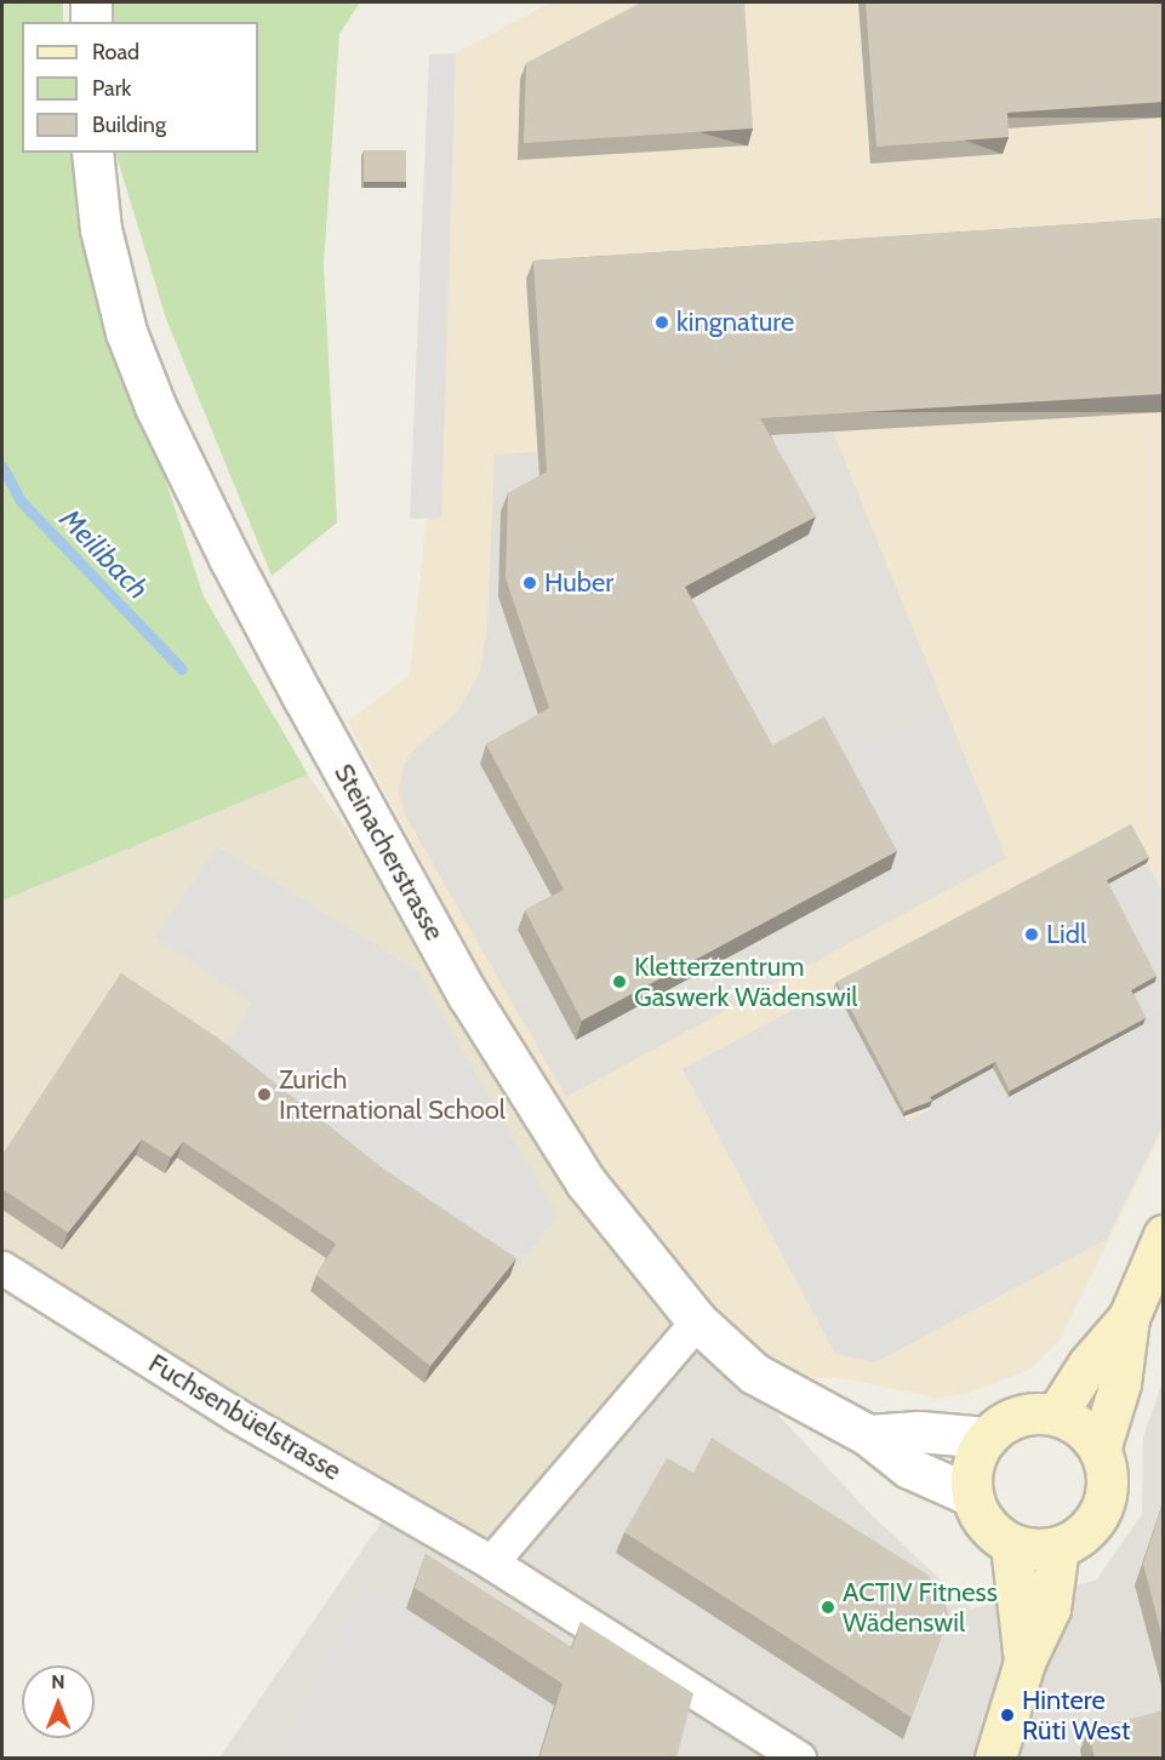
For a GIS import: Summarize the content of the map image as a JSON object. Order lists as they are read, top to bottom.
{
  "streets": {
    "street": ["Steinacherstrasse", "Fuchsenbüelstrasse"]
  },
  "water": ["Meilibach"],
  "places": [
    "kingnature",
    "Huber",
    "Lidl",
    "Kletterzentrum Gaswerk Wädenswil",
    "Zurich International School",
    "ACTIV Fitness Wädenswil",
    "Hintere Rüti West"
  ],
  "legend": ["Road", "Park", "Building"],
  "north": "top"
}
